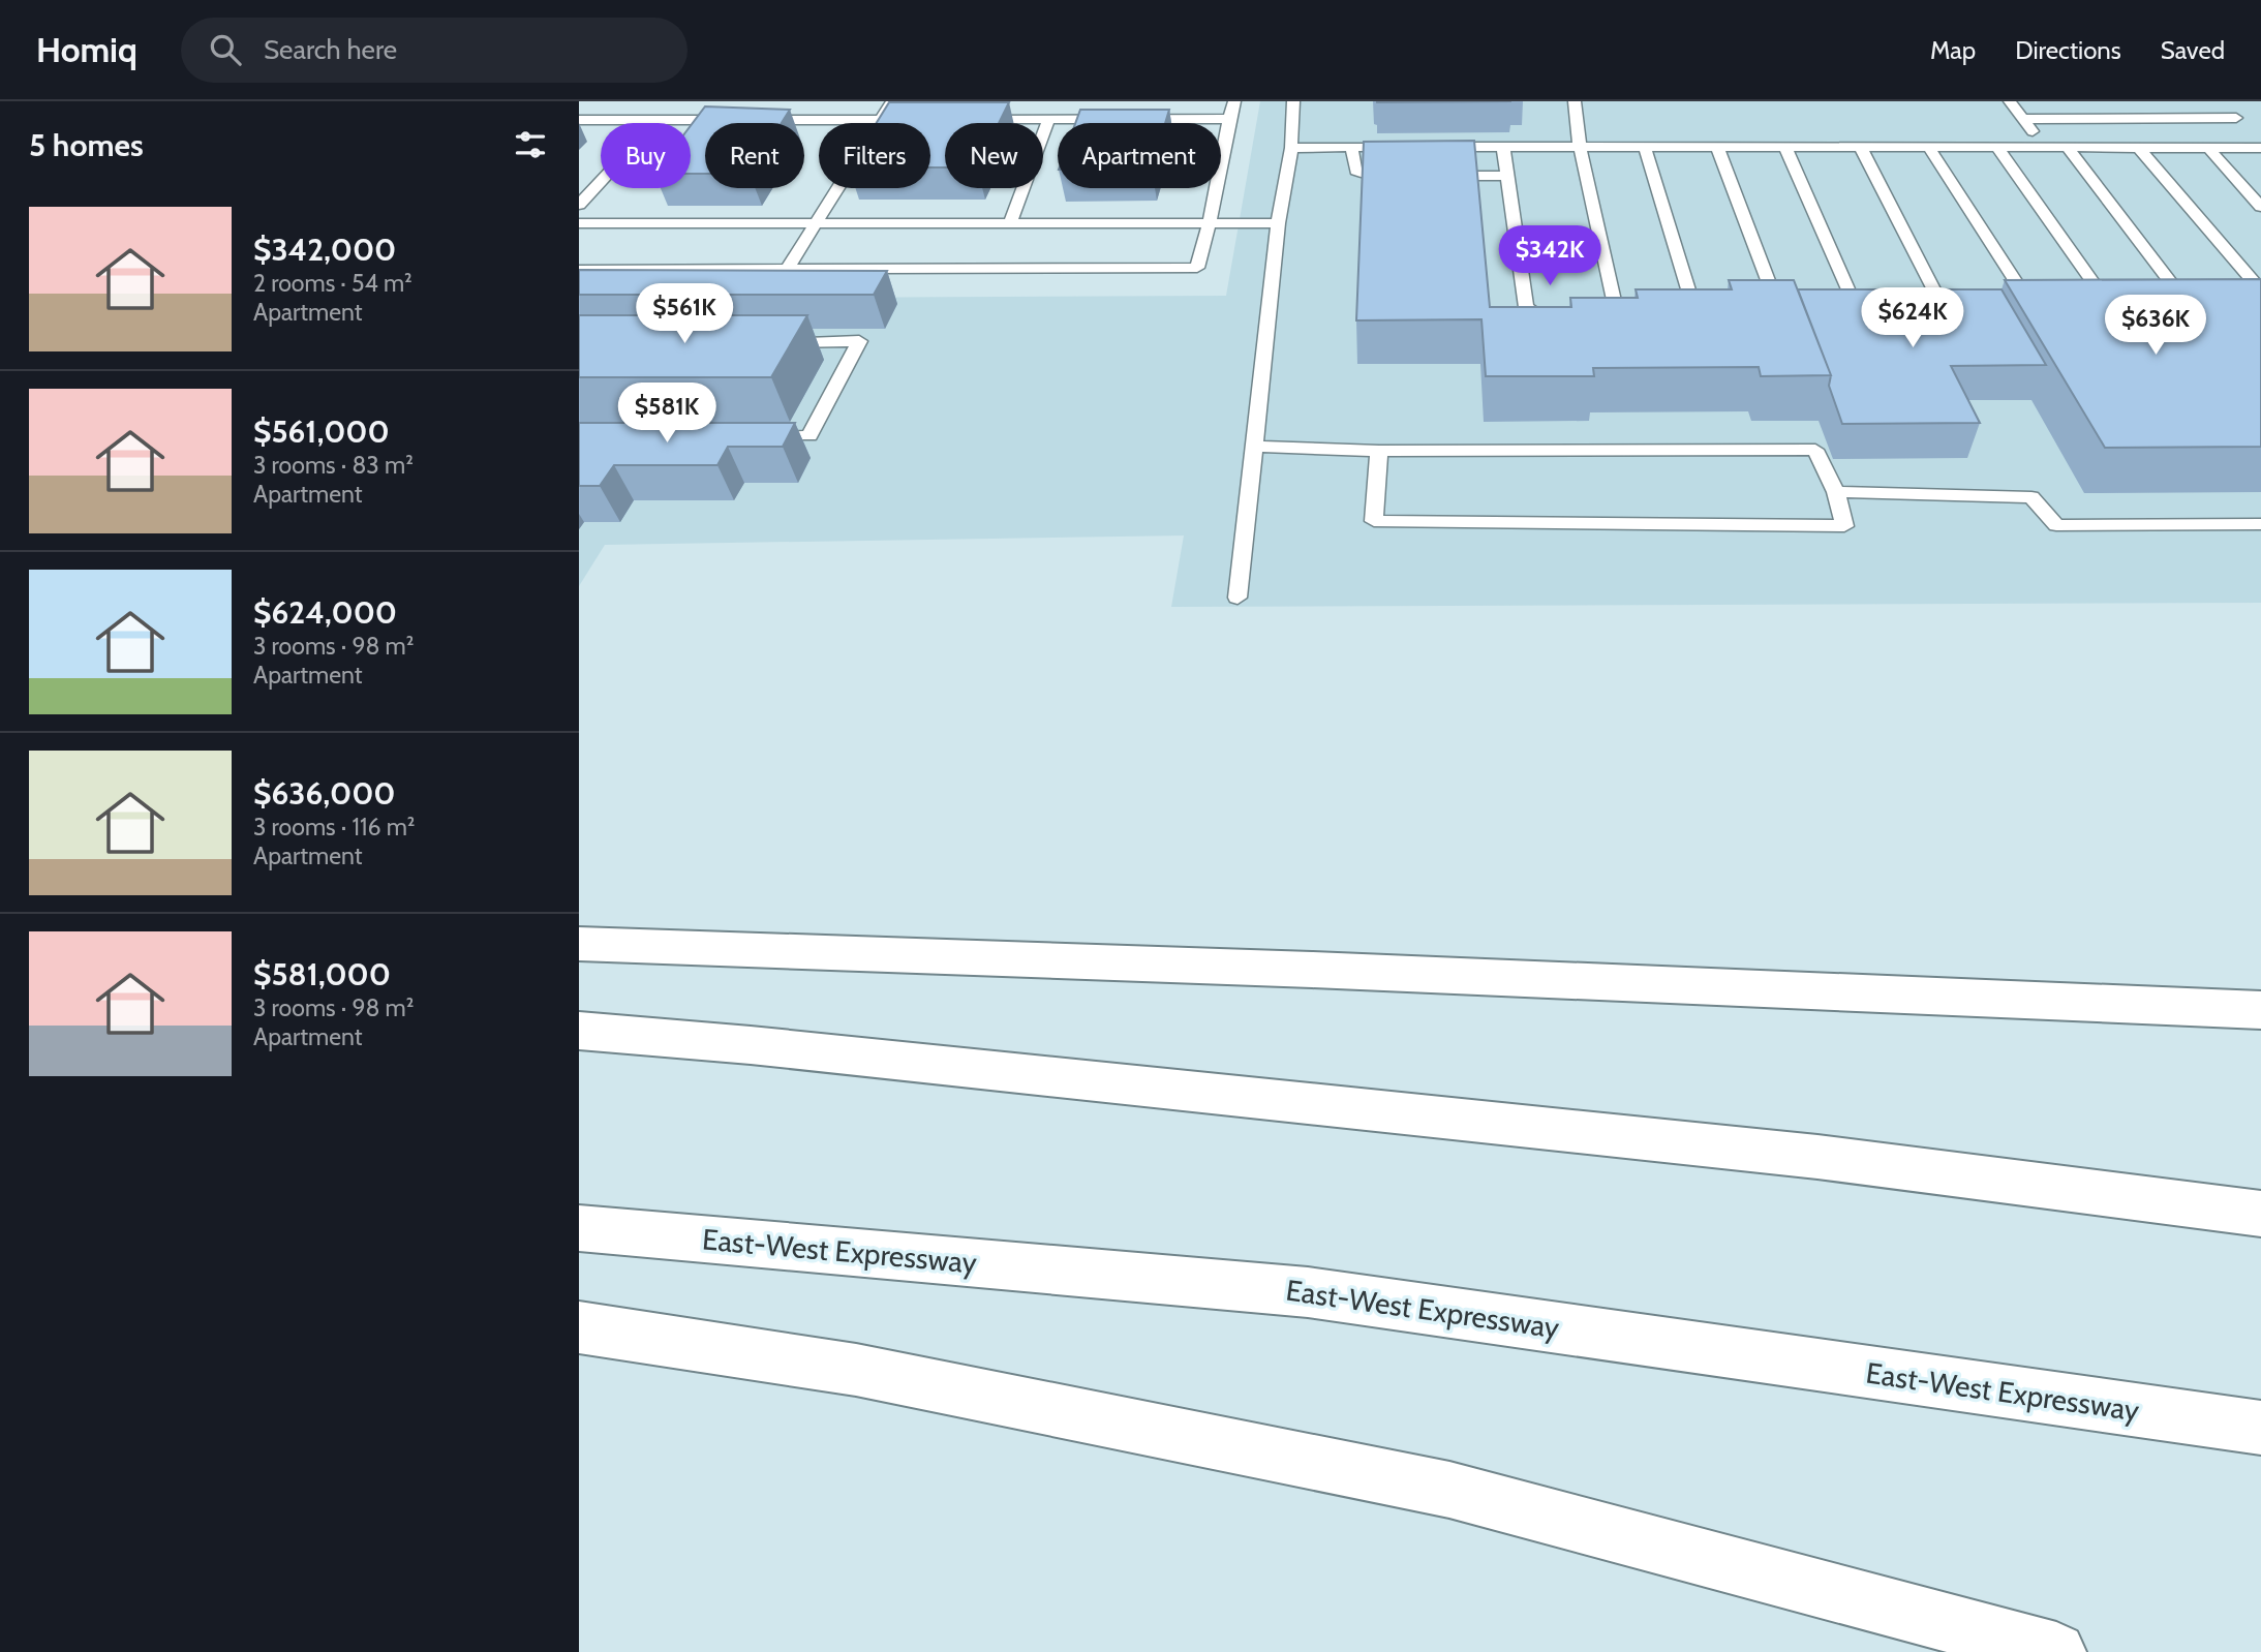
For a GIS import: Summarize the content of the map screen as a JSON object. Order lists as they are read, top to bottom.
{
  "streets": {
    "highway": ["East-West Expressway"]
  },
  "page": {
    "header": "Homiq",
    "search": "Search here",
    "nav": ["Map", "Directions", "Saved"],
    "heading": "5 homes",
    "chip": [
      "Buy",
      "Rent",
      "Filters",
      "New",
      "Apartment"
    ],
    "list": [
      {
        "name": "$342,000",
        "note": "2 rooms · 54 m² · Apartment"
      },
      {
        "name": "$561,000",
        "note": "3 rooms · 83 m² · Apartment"
      },
      {
        "name": "$624,000",
        "note": "3 rooms · 98 m² · Apartment"
      },
      {
        "name": "$636,000",
        "note": "3 rooms · 116 m² · Apartment"
      },
      {
        "name": "$581,000",
        "note": "3 rooms · 98 m² · Apartment"
      }
    ],
    "price": [
      "$342K",
      "$561K",
      "$624K",
      "$636K",
      "$581K"
    ]
  }
}
